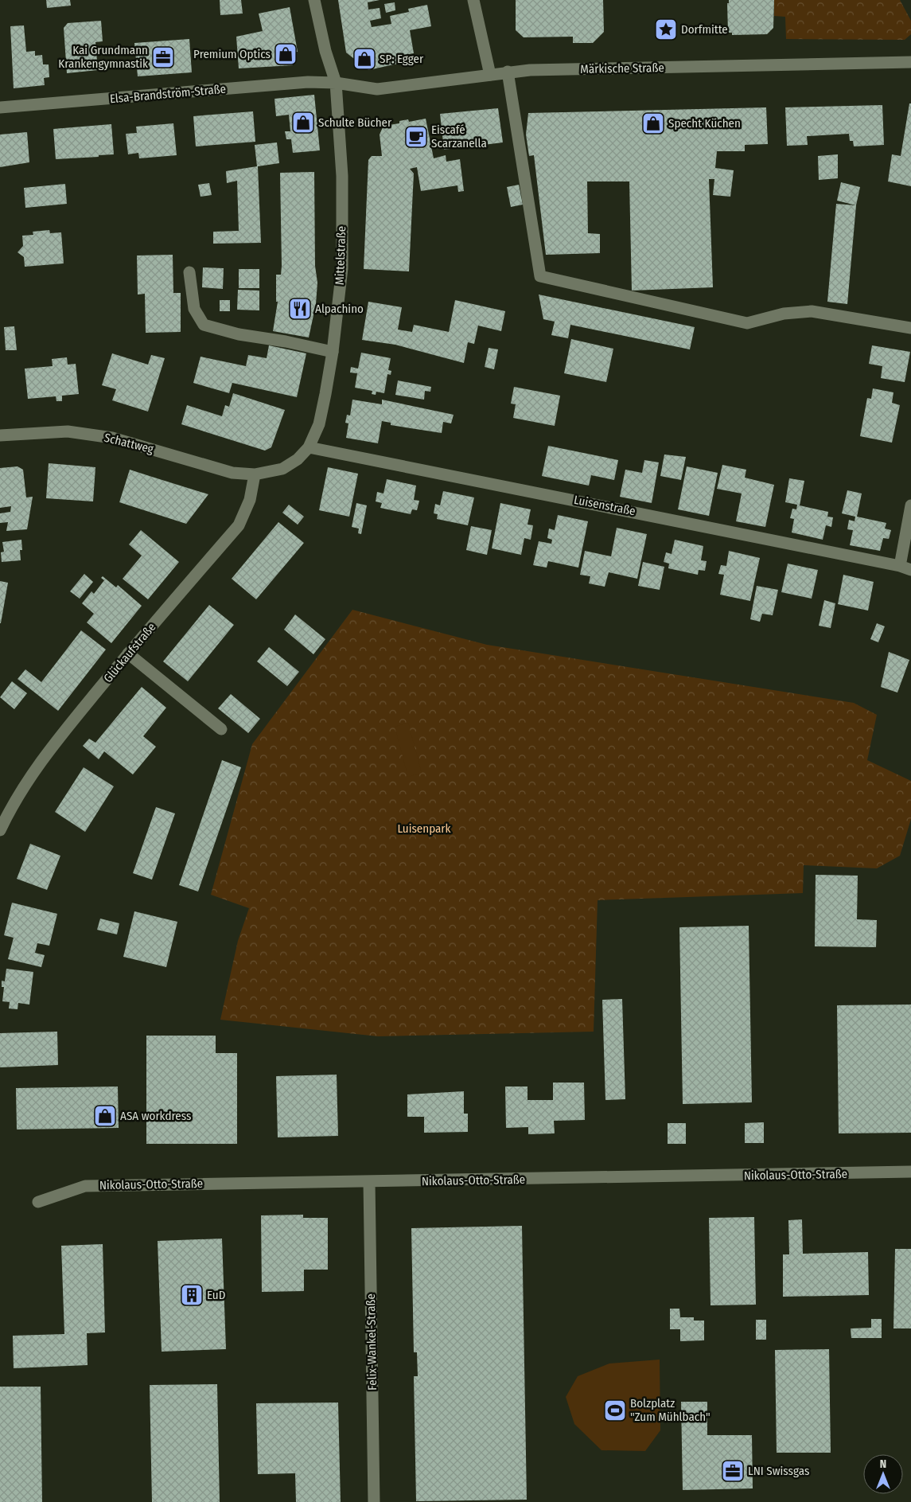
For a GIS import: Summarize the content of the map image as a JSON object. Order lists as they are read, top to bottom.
{
  "streets": {
    "street": [
      "Märkische Straße",
      "Elsa-Brandström-Straße",
      "Mittelstraße",
      "Schattweg",
      "Luisenstraße",
      "Glückaufstraße",
      "Nikolaus-Otto-Straße",
      "Felix-Wankel-Straße"
    ]
  },
  "crossings": [
    ["Märkische Straße", "Elsa-Brandström-Straße"],
    ["Märkische Straße", "Mittelstraße"],
    ["Elsa-Brandström-Straße", "Mittelstraße"],
    ["Mittelstraße", "Schattweg"],
    ["Mittelstraße", "Luisenstraße"],
    ["Mittelstraße", "Glückaufstraße"],
    ["Schattweg", "Glückaufstraße"],
    ["Nikolaus-Otto-Straße", "Felix-Wankel-Straße"]
  ],
  "parks": ["Luisenpark"],
  "places": {
    "place": ["Dorfmitte"],
    "shop": [
      "Premium Optics",
      "SP: Egger",
      "Schulte Bücher",
      "Specht Küchen",
      "ASA workdress"
    ],
    "office": ["Kai Grundmann Krankengymnastik", "LNI Swissgas"],
    "cafe": ["Eiscafé Scarzanella"],
    "restaurant": ["Alpachino"],
    "building": ["EuD"],
    "sports": ["Bolzplatz \"Zum Mühlbach\""]
  },
  "north": "top"
}
